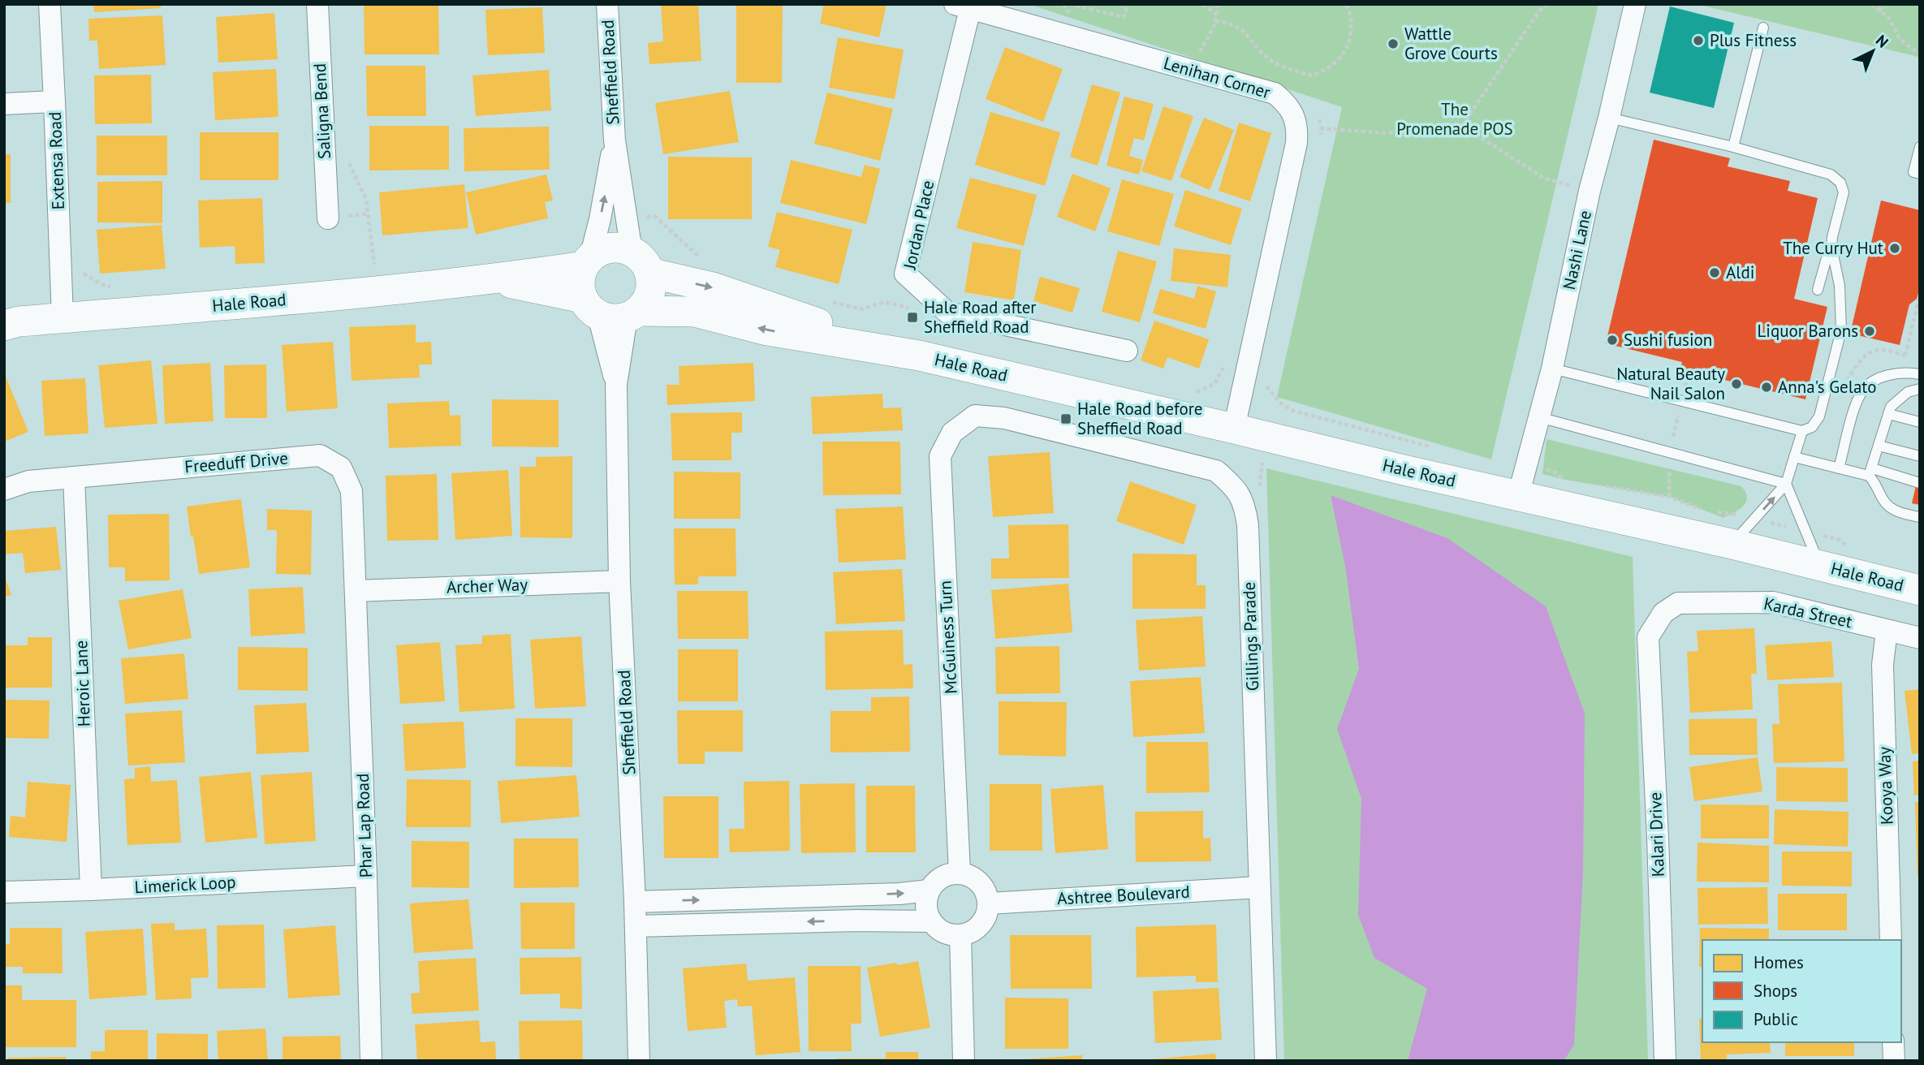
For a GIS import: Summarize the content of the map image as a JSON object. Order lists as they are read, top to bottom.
{
  "streets": {
    "main road": ["Hale Road"],
    "street": [
      "Sheffield Road",
      "Lenihan Corner",
      "Saligna Bend",
      "Extensa Road",
      "Jordan Place",
      "Nashi Lane",
      "Freeduff Drive",
      "Archer Way",
      "Karda Street",
      "Gillings Parade",
      "McGuiness Turn",
      "Heroic Lane",
      "Kooya Way",
      "Phar Lap Road",
      "Kalari Drive",
      "Limerick Loop",
      "Ashtree Boulevard"
    ]
  },
  "crossings": [
    ["Sheffield Road", "Hale Road"],
    ["Sheffield Road", "Archer Way"],
    ["Lenihan Corner", "Jordan Place"],
    ["Extensa Road", "Hale Road"],
    ["Nashi Lane", "Hale Road"],
    ["Freeduff Drive", "Archer Way"],
    ["Freeduff Drive", "Heroic Lane"],
    ["Freeduff Drive", "Phar Lap Road"],
    ["Archer Way", "Phar Lap Road"],
    ["Karda Street", "Kooya Way"],
    ["Karda Street", "Kalari Drive"],
    ["Gillings Parade", "McGuiness Turn"],
    ["Gillings Parade", "Ashtree Boulevard"],
    ["McGuiness Turn", "Ashtree Boulevard"],
    ["Heroic Lane", "Limerick Loop"],
    ["Phar Lap Road", "Limerick Loop"]
  ],
  "parks": ["The Promenade POS"],
  "places": {
    "other": [
      "Plus Fitness",
      "Wattle Grove Courts",
      "The Curry Hut",
      "Aldi",
      "Liquor Barons",
      "Sushi fusion",
      "Natural Beauty Nail Salon",
      "Anna's Gelato"
    ],
    "transit": ["Hale Road after Sheffield Road", "Hale Road before Sheffield Road"]
  },
  "legend": ["Homes", "Shops", "Public"],
  "north": "top right"
}
